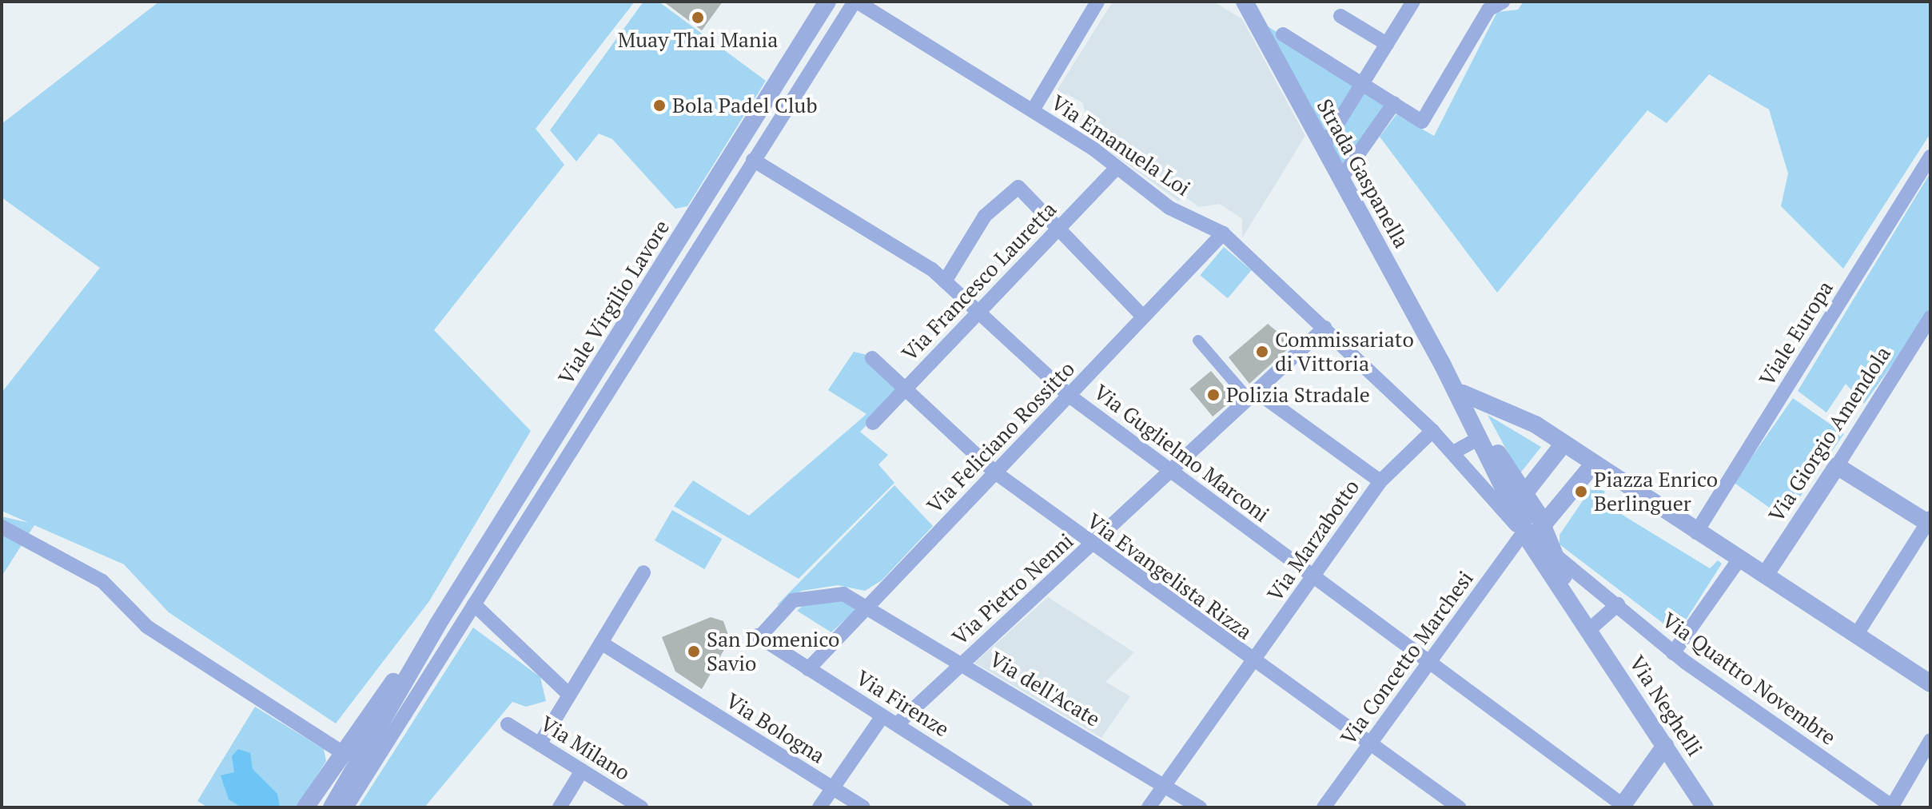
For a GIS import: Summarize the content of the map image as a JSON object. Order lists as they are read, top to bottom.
{
  "streets": {
    "street": [
      "Via Emanuela Loi",
      "Strada Gaspanella",
      "Via Francesco Lauretta",
      "Viale Virgilio Lavore",
      "Viale Europa",
      "Via Giorgio Amendola",
      "Via Feliciano Rossitto",
      "Via Guglielmo Marconi",
      "Via Marzabotto",
      "Via Evangelista Rizza",
      "Via Pietro Nenni",
      "Via Concetto Marchesi",
      "Via Quattro Novembre",
      "Via dell'Acate",
      "Via Firenze",
      "Via Neghelli",
      "Via Bologna",
      "Via Milano"
    ]
  },
  "crossings": [
    ["Via Emanuela Loi", "Strada Gaspanella"],
    ["Via Emanuela Loi", "Via Francesco Lauretta"],
    ["Via Emanuela Loi", "Via Feliciano Rossitto"],
    ["Via Emanuela Loi", "Via Marzabotto"],
    ["Via Emanuela Loi", "Via Pietro Nenni"],
    ["Via Emanuela Loi", "Via Concetto Marchesi"],
    ["Strada Gaspanella", "Via Concetto Marchesi"],
    ["Via Francesco Lauretta", "Via Guglielmo Marconi"],
    ["Via Francesco Lauretta", "Via Evangelista Rizza"],
    ["Via Feliciano Rossitto", "Via Guglielmo Marconi"],
    ["Via Feliciano Rossitto", "Via Evangelista Rizza"],
    ["Via Feliciano Rossitto", "Via dell'Acate"],
    ["Via Feliciano Rossitto", "Via Firenze"],
    ["Via Guglielmo Marconi", "Via Marzabotto"],
    ["Via Guglielmo Marconi", "Via Pietro Nenni"],
    ["Via Guglielmo Marconi", "Via Concetto Marchesi"],
    ["Via Marzabotto", "Via Evangelista Rizza"],
    ["Via Marzabotto", "Via dell'Acate"],
    ["Via Evangelista Rizza", "Via Pietro Nenni"],
    ["Via Evangelista Rizza", "Via Concetto Marchesi"],
    ["Via Pietro Nenni", "Via dell'Acate"],
    ["Via Pietro Nenni", "Via Firenze"],
    ["Via dell'Acate", "Via Firenze"]
  ],
  "places": [
    "Muay Thai Mania",
    "Bola Padel Club",
    "Commissariato di Vittoria",
    "Polizia Stradale",
    "Piazza Enrico Berlinguer",
    "San Domenico Savio"
  ]
}
